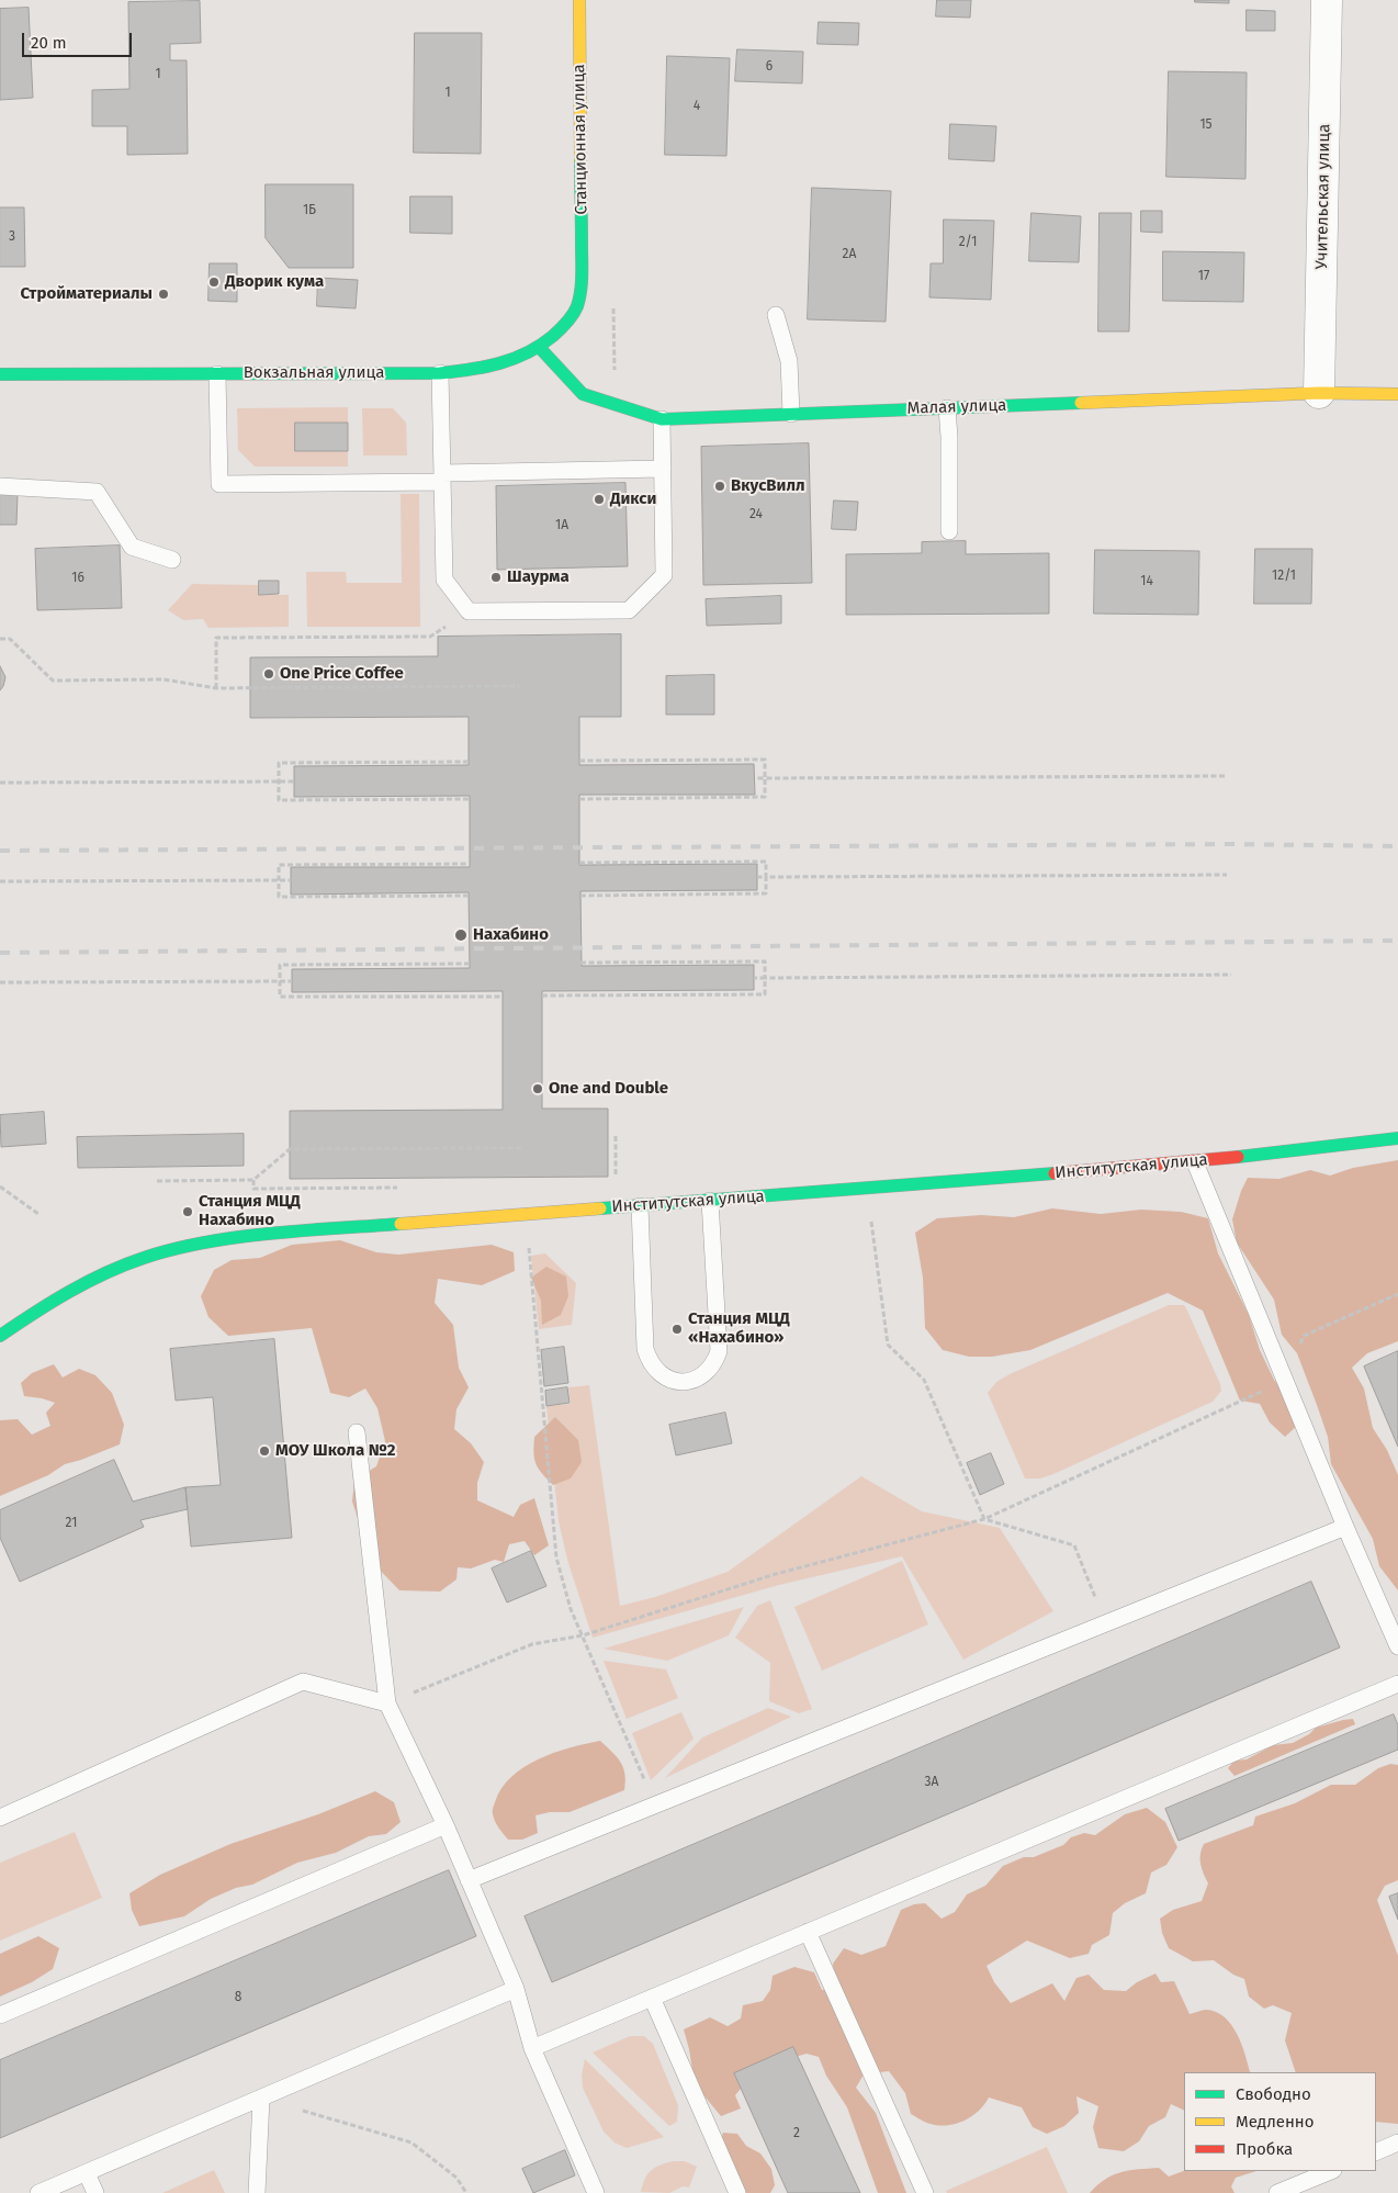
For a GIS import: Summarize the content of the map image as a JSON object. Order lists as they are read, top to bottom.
{
  "streets": {
    "street": [
      "Станционная улица",
      "Учительская улица",
      "Вокзальная улица",
      "Малая улица",
      "Институтская улица"
    ]
  },
  "crossings": [
    ["Станционная улица", "Вокзальная улица"],
    ["Учительская улица", "Малая улица"],
    ["Вокзальная улица", "Малая улица"]
  ],
  "places": [
    "Дворик кума",
    "Стройматериалы",
    "ВкусВилл",
    "Дикси",
    "Шаурма",
    "One Price Coffee",
    "Нахабино",
    "One and Double",
    "Станция МЦД Нахабино",
    "Станция МЦД «Нахабино»",
    "МОУ Школа №2"
  ],
  "house_numbers": [
    "6",
    "1",
    "1",
    "4",
    "15",
    "1Б",
    "3",
    "2/1",
    "2А",
    "17",
    "24",
    "1А",
    "12/1",
    "16",
    "14",
    "21",
    "3А",
    "8",
    "2"
  ],
  "legend": ["Свободно", "Медленно", "Пробка"],
  "scale_bar": "20 m"
}
